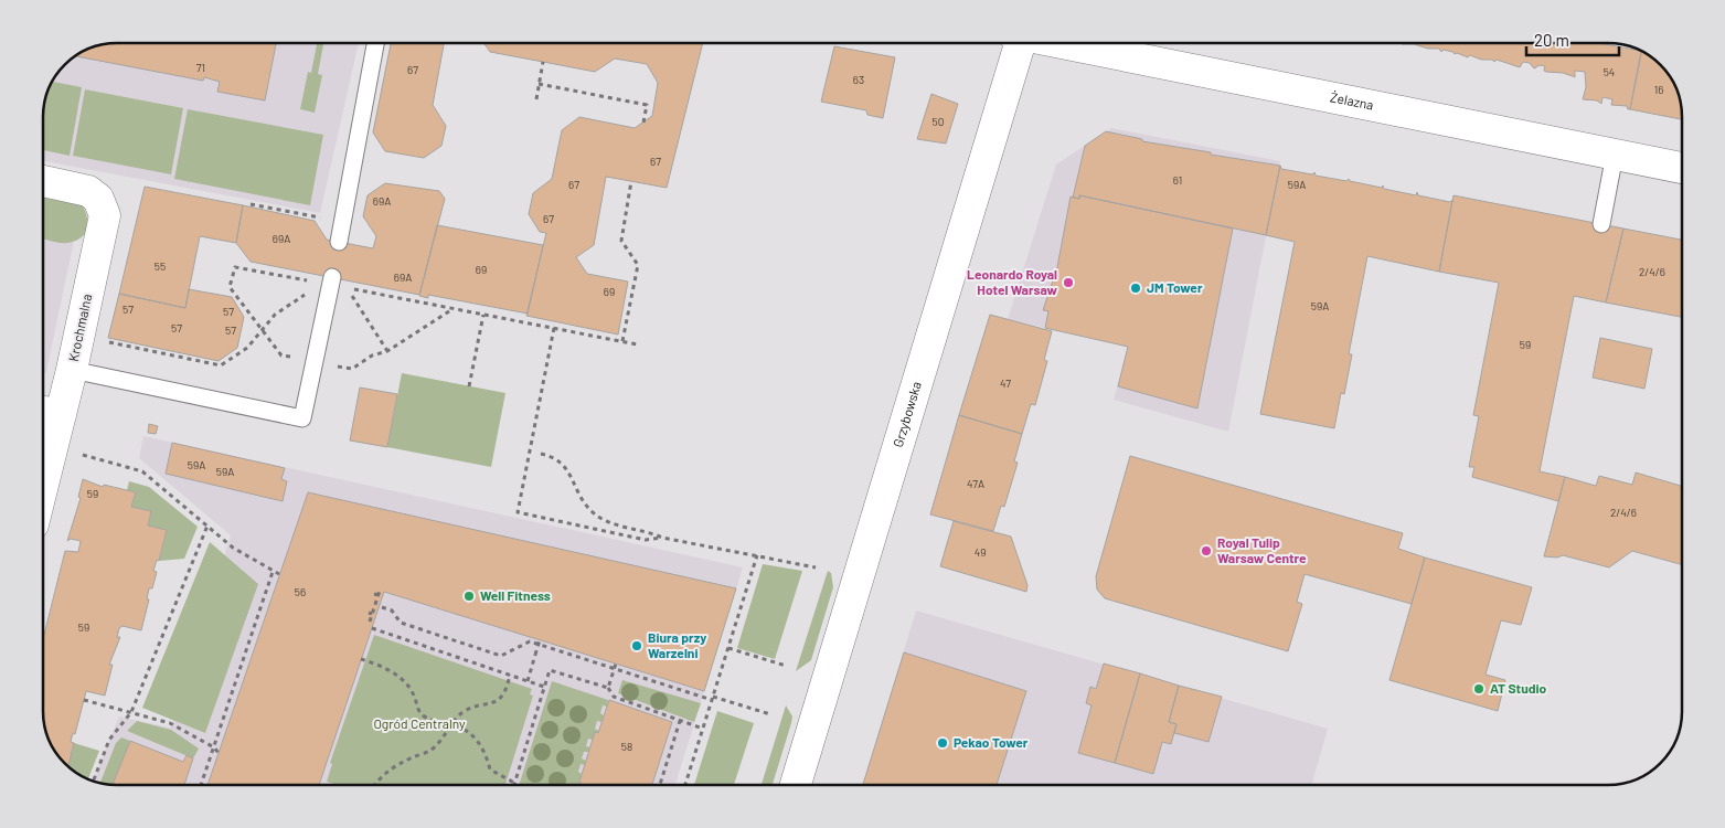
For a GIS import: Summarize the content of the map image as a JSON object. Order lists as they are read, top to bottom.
{
  "streets": {
    "street": ["Żelazna", "Krochmalna", "Grzybowska"]
  },
  "parks": ["Ogród Centralny"],
  "places": [
    "Leonardo Royal Hotel Warsaw",
    "JM Tower",
    "Royal Tulip Warsaw Centre",
    "Well Fitness",
    "Biura przy Warzelni",
    "AT Studio",
    "Pekao Tower"
  ],
  "house_numbers": [
    "71",
    "67",
    "54",
    "63",
    "16",
    "50",
    "67",
    "61",
    "67",
    "59A",
    "69A",
    "67",
    "69A",
    "55",
    "69",
    "2/4/6",
    "69A",
    "69",
    "59A",
    "57",
    "57",
    "57",
    "57",
    "59",
    "47",
    "59A",
    "59A",
    "47A",
    "59",
    "2/4/6",
    "49",
    "56",
    "59",
    "58"
  ],
  "scale_bar": "20 m"
}
